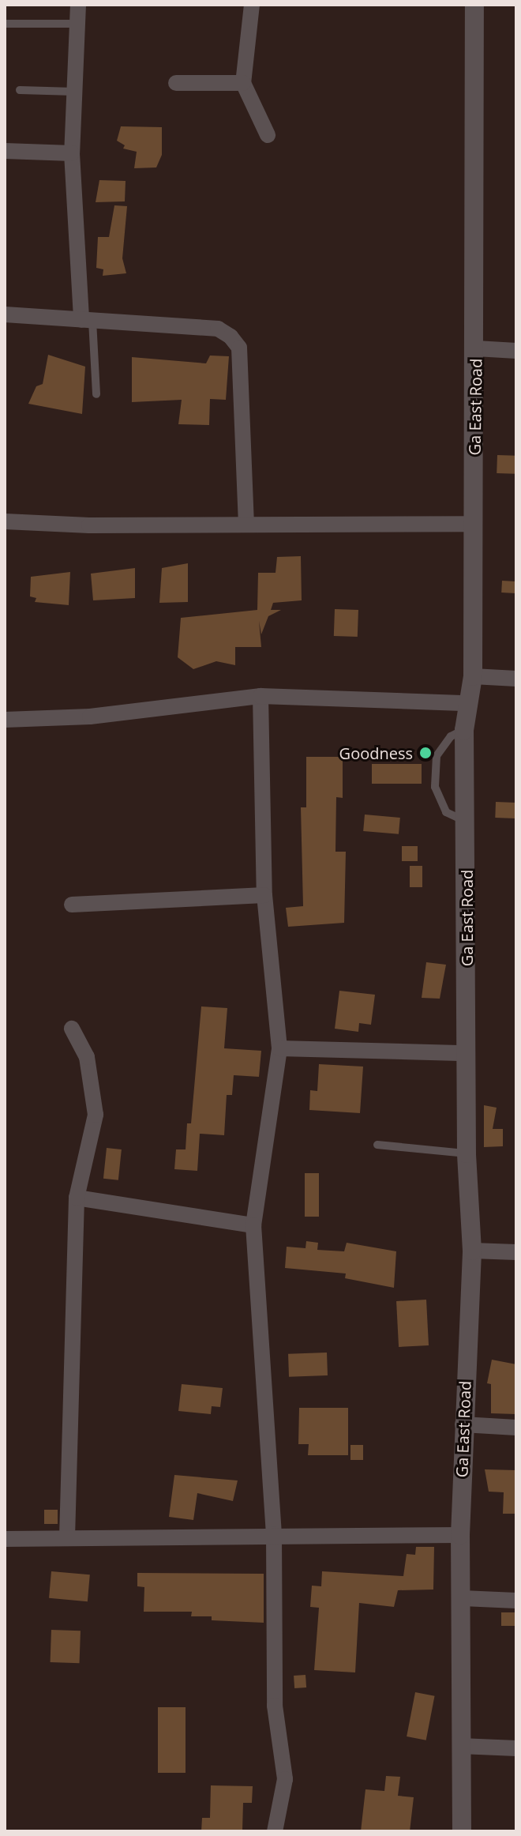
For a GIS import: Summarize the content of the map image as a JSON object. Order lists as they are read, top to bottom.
{
  "streets": {
    "street": ["Ga East Road"]
  },
  "places": ["Goodness"]
}
